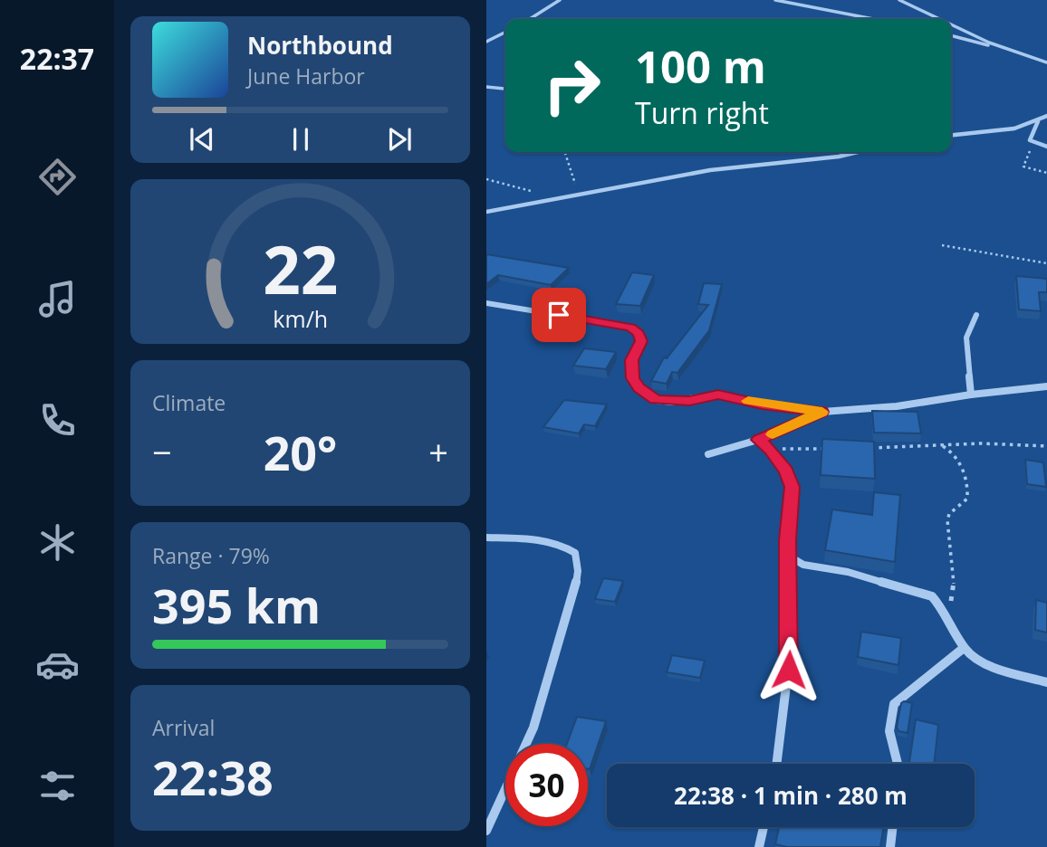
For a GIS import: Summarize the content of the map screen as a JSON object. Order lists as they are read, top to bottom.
{
  "page": {
    "tabs": "22:37",
    "turn": ["100 m", "Turn right"],
    "song": ["Northbound", "June Harbor"],
    "tile": [
      "Climate",
      ["Range · 79%", "395 km"],
      ["Arrival", "22:38"]
    ],
    "heat": ["−", "20°", "+"],
    "limit": "30",
    "trip": "22:38 · 1 min · 280 m",
    "gauge": ["22", "km/h"]
  }
}
